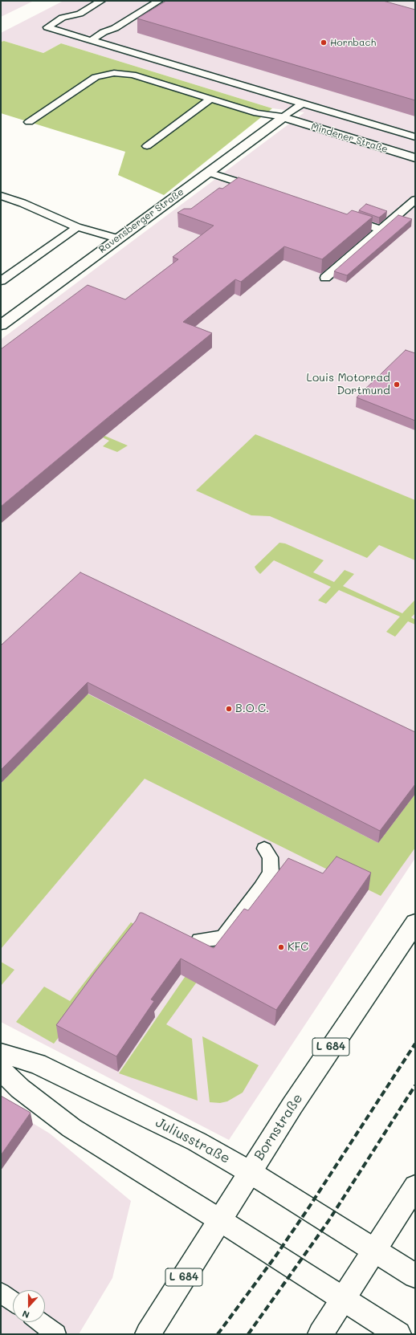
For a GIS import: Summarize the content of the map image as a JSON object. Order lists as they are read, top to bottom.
{
  "streets": {
    "street": [
      "Mindener Straße",
      "Ravensberger Straße",
      "L 684",
      "Bornstraße",
      "Juliusstraße"
    ]
  },
  "crossings": [
    ["Mindener Straße", "Ravensberger Straße"],
    ["Bornstraße", "Juliusstraße"]
  ],
  "places": [
    "Hornbach",
    "Louis Motorrad Dortmund",
    "B.O.C.",
    "KFC"
  ],
  "north": "bottom"
}
